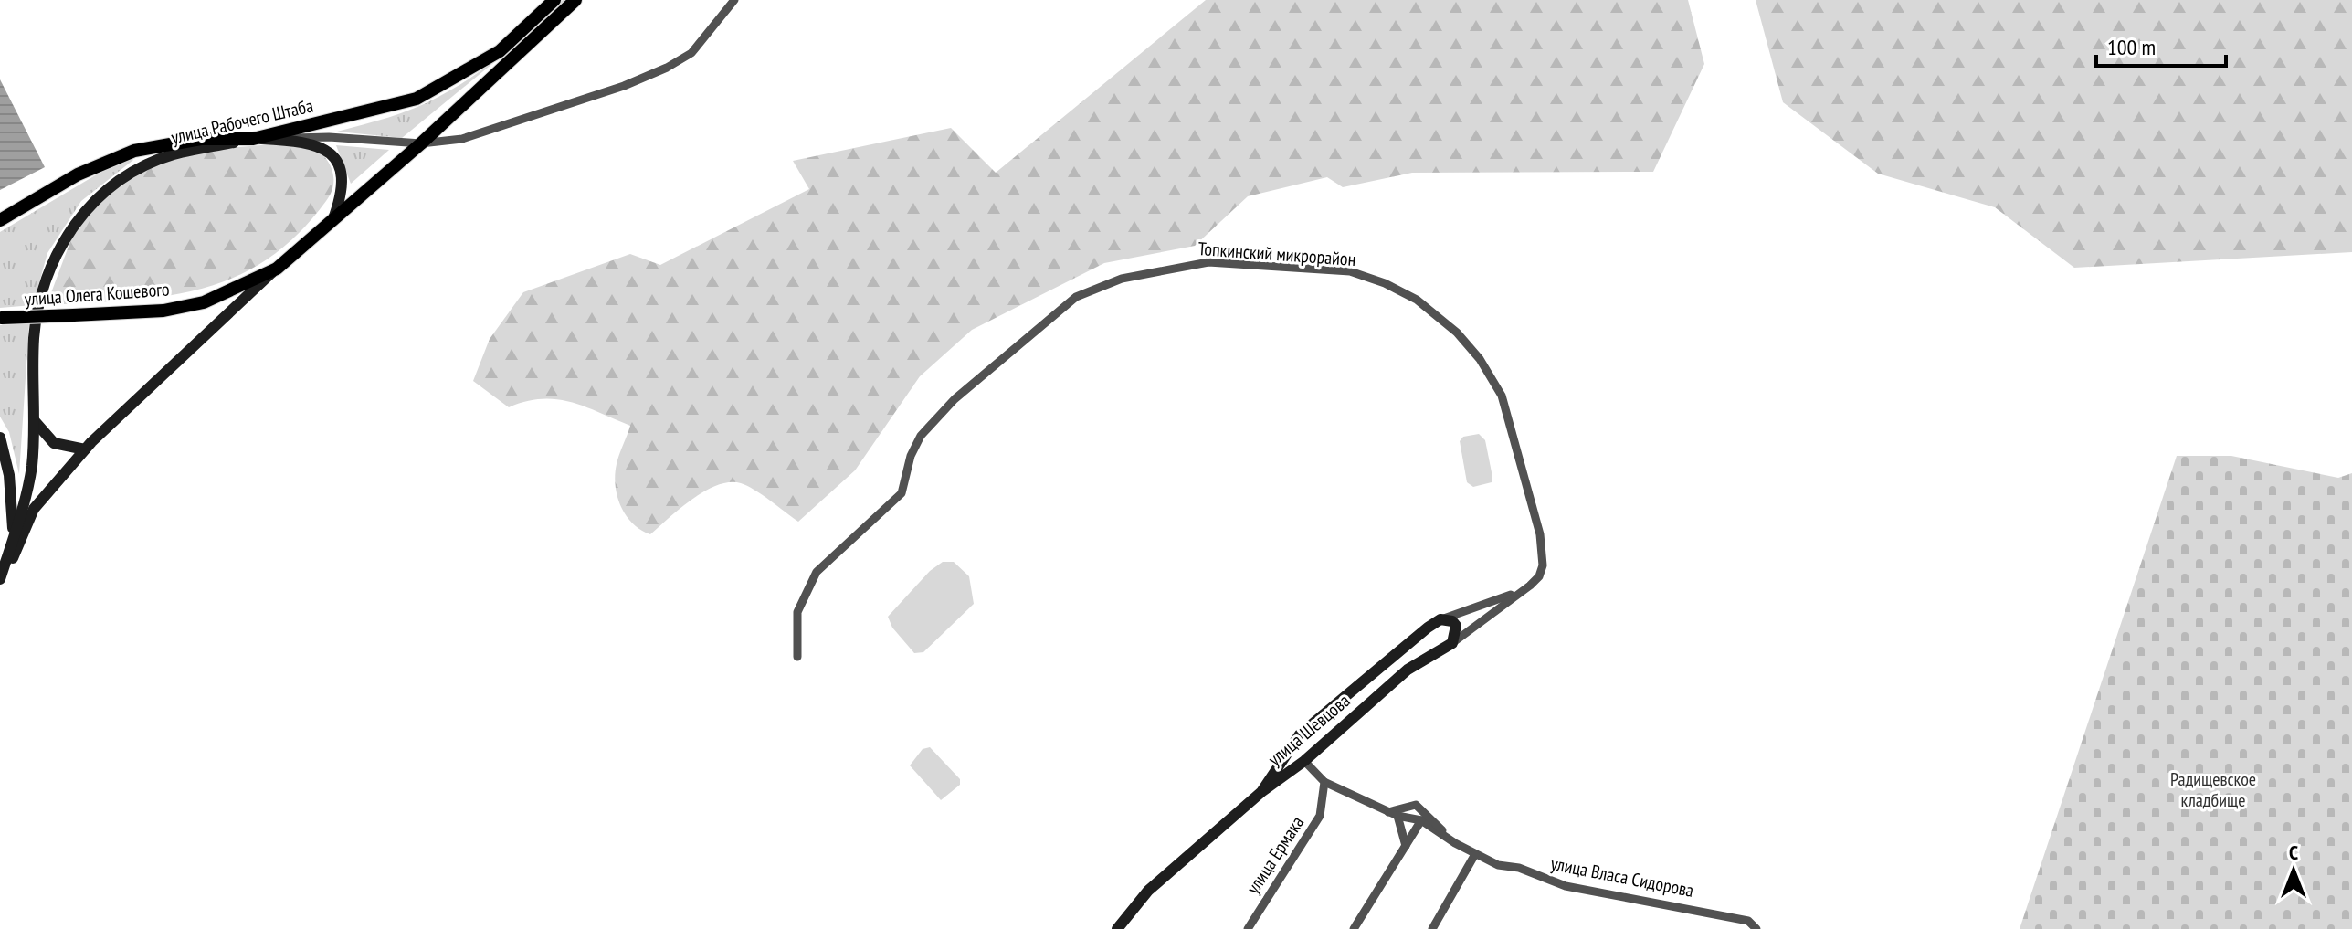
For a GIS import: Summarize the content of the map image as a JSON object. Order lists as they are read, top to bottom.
{
  "streets": {
    "main road": ["улица Рабочего Штаба", "улица Олега Кошевого", "улица Шевцова"],
    "street": ["Топкинский микрорайон", "улица Ермака", "улица Власа Сидорова"]
  },
  "crossings": [
    ["Топкинский микрорайон", "улица Шевцова"],
    ["улица Ермака", "улица Власа Сидорова"]
  ],
  "parks": ["Радищевское кладбище"],
  "scale_bar": "100 m",
  "north": "top"
}
